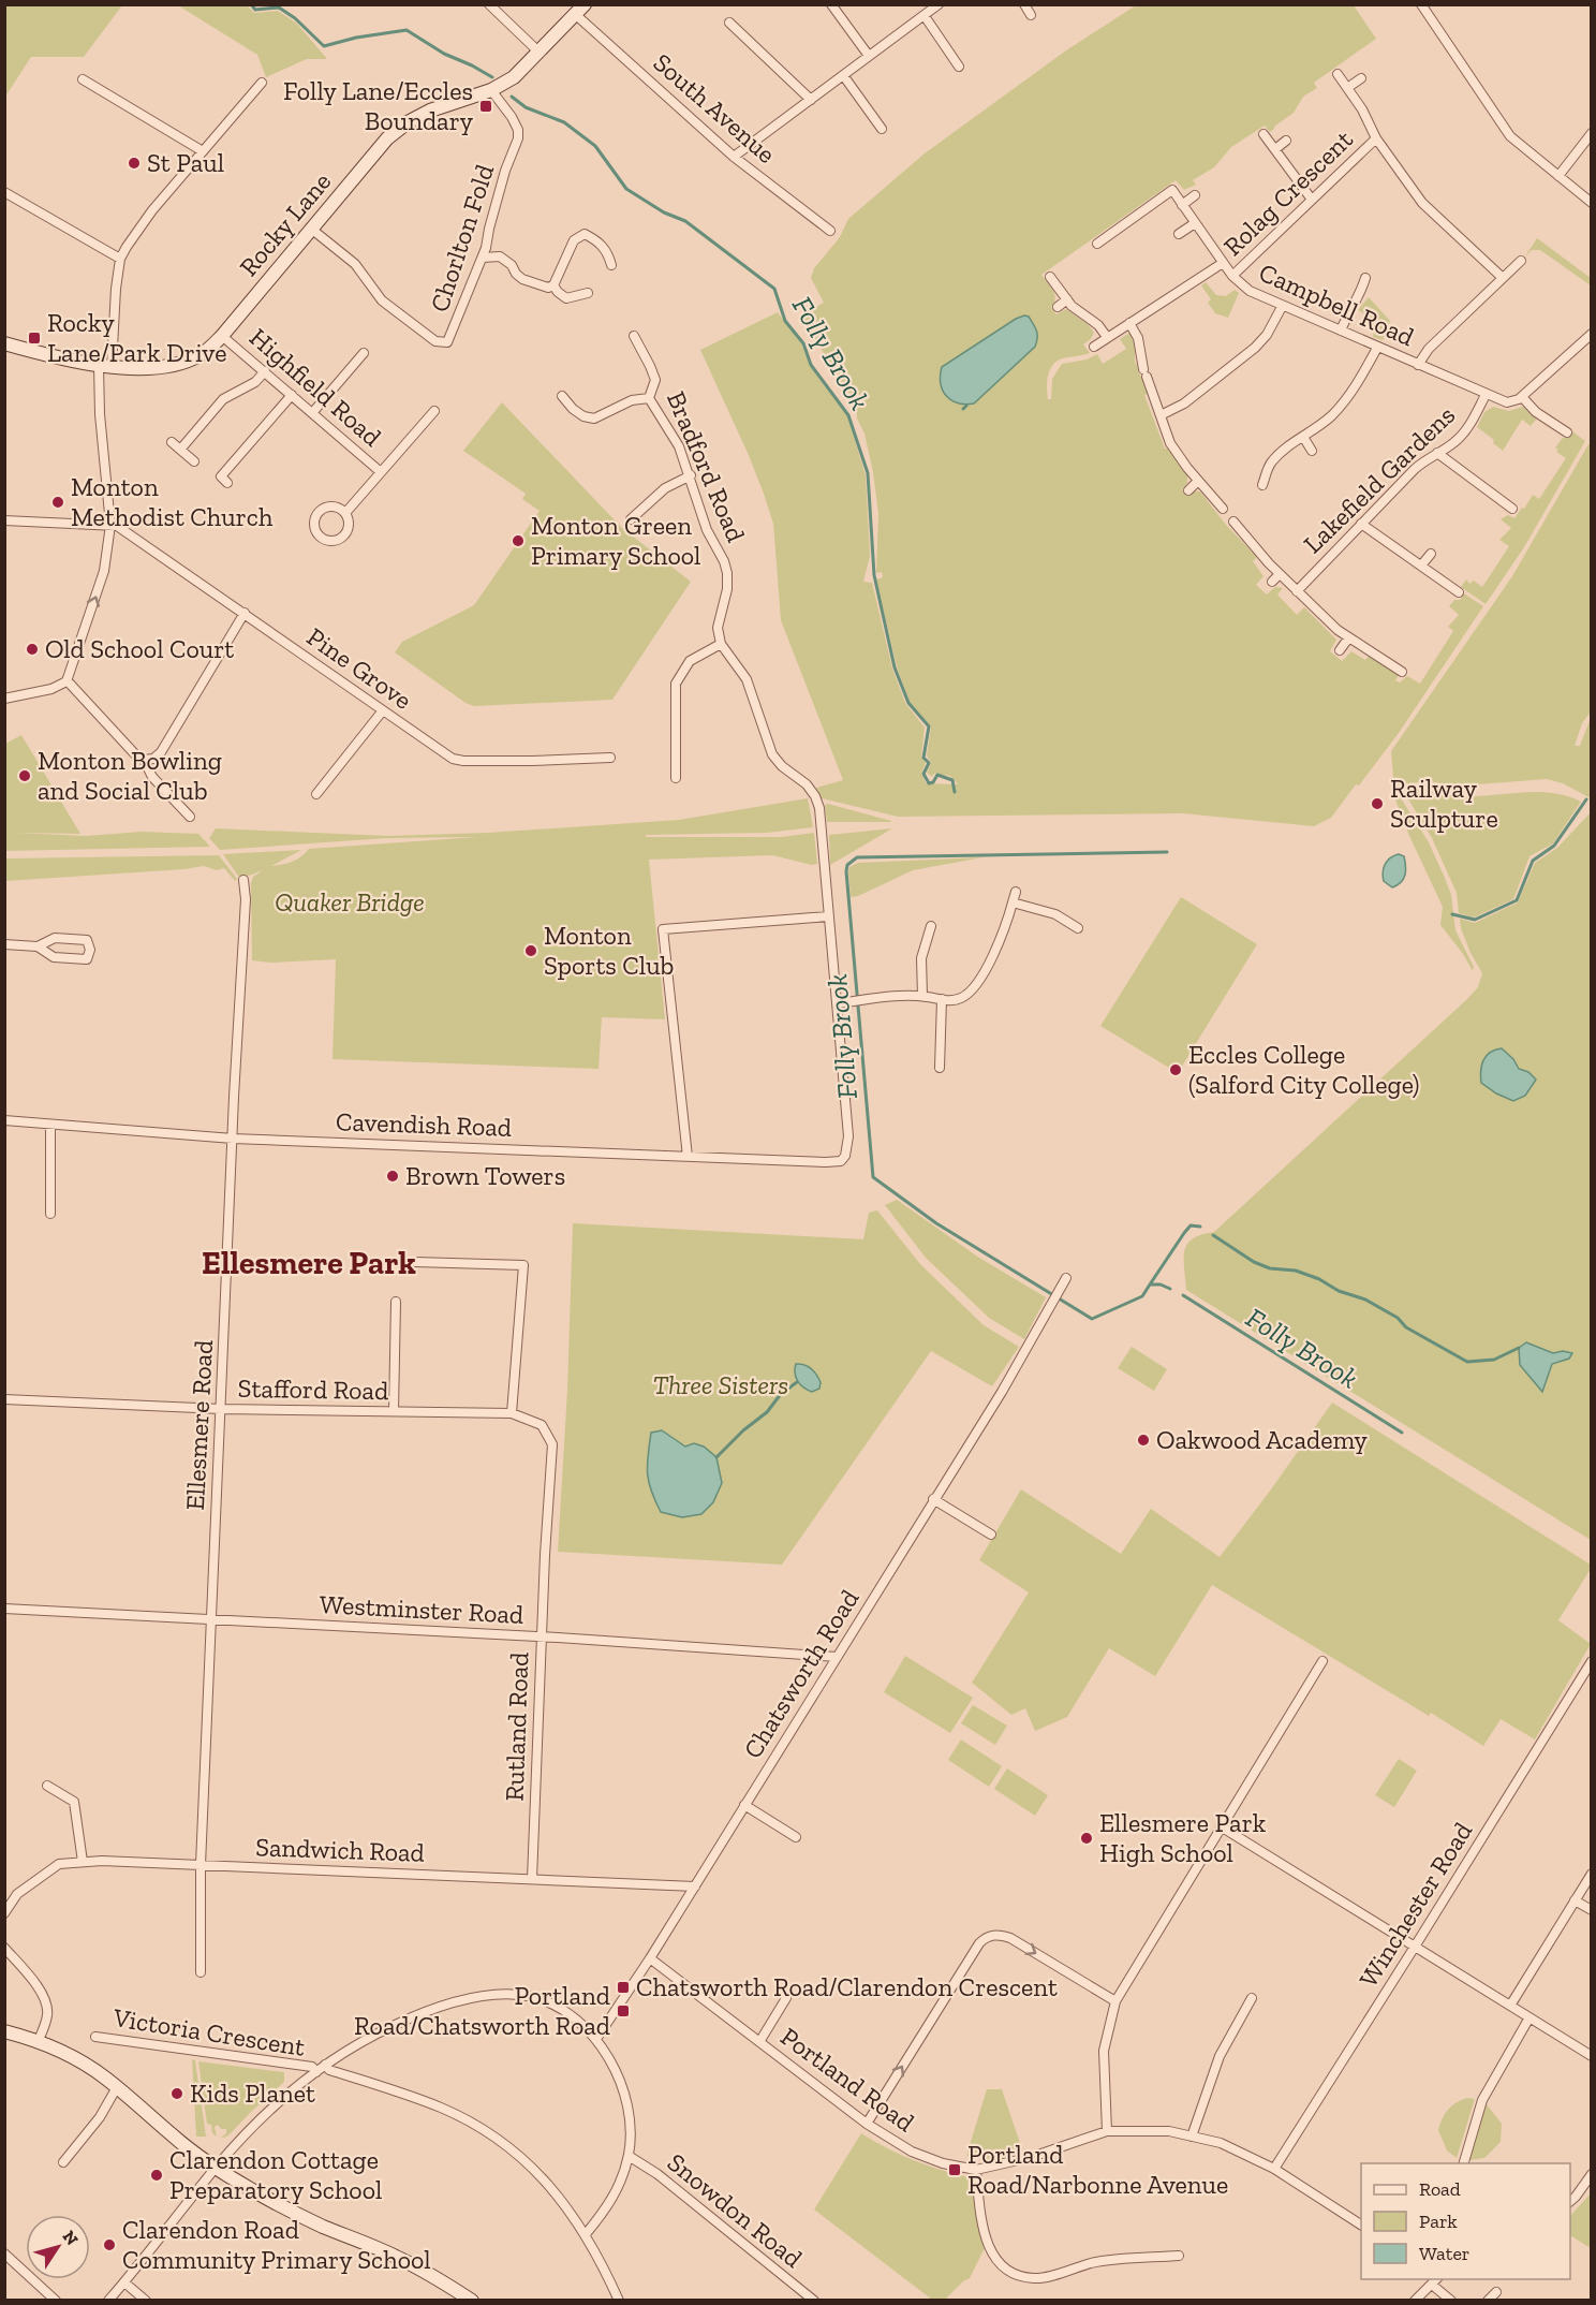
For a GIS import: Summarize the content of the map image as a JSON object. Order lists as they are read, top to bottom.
{
  "streets": {
    "main road": ["Rocky Lane"],
    "street": [
      "South Avenue",
      "Rolag Crescent",
      "Chorlton Fold",
      "Campbell Road",
      "Highfield Road",
      "Bradford Road",
      "Lakefield Gardens",
      "Pine Grove",
      "Cavendish Road",
      "Stafford Road",
      "Ellesmere Road",
      "Westminster Road",
      "Chatsworth Road",
      "Rutland Road",
      "Sandwich Road",
      "Winchester Road",
      "Victoria Crescent",
      "Portland Road",
      "Snowdon Road"
    ]
  },
  "crossings": [
    ["South Avenue", "Rocky Lane"],
    ["Rolag Crescent", "Campbell Road"],
    ["Rocky Lane", "Chorlton Fold"],
    ["Rocky Lane", "Highfield Road"],
    ["Campbell Road", "Lakefield Gardens"],
    ["Cavendish Road", "Ellesmere Road"],
    ["Stafford Road", "Ellesmere Road"],
    ["Stafford Road", "Rutland Road"],
    ["Ellesmere Road", "Westminster Road"],
    ["Ellesmere Road", "Sandwich Road"],
    ["Westminster Road", "Chatsworth Road"],
    ["Westminster Road", "Rutland Road"],
    ["Chatsworth Road", "Sandwich Road"],
    ["Chatsworth Road", "Portland Road"],
    ["Rutland Road", "Sandwich Road"],
    ["Winchester Road", "Portland Road"]
  ],
  "districts": ["Ellesmere Park"],
  "water": ["Folly Brook"],
  "parks": ["Quaker Bridge", "Three Sisters"],
  "places": {
    "transit": [
      "Folly Lane/Eccles Boundary",
      "Rocky Lane/Park Drive",
      "Chatsworth Road/Clarendon Crescent",
      "Portland Road/Chatsworth Road",
      "Portland Road/Narbonne Avenue"
    ],
    "other": [
      "St Paul",
      "Monton Methodist Church",
      "Monton Green Primary School",
      "Old School Court",
      "Monton Bowling and Social Club",
      "Railway Sculpture",
      "Monton Sports Club",
      "Eccles College (Salford City College)",
      "Brown Towers",
      "Oakwood Academy",
      "Ellesmere Park High School",
      "Kids Planet",
      "Clarendon Cottage Preparatory School",
      "Clarendon Road Community Primary School"
    ]
  },
  "legend": ["Road", "Park", "Water"],
  "north": "top right"
}
